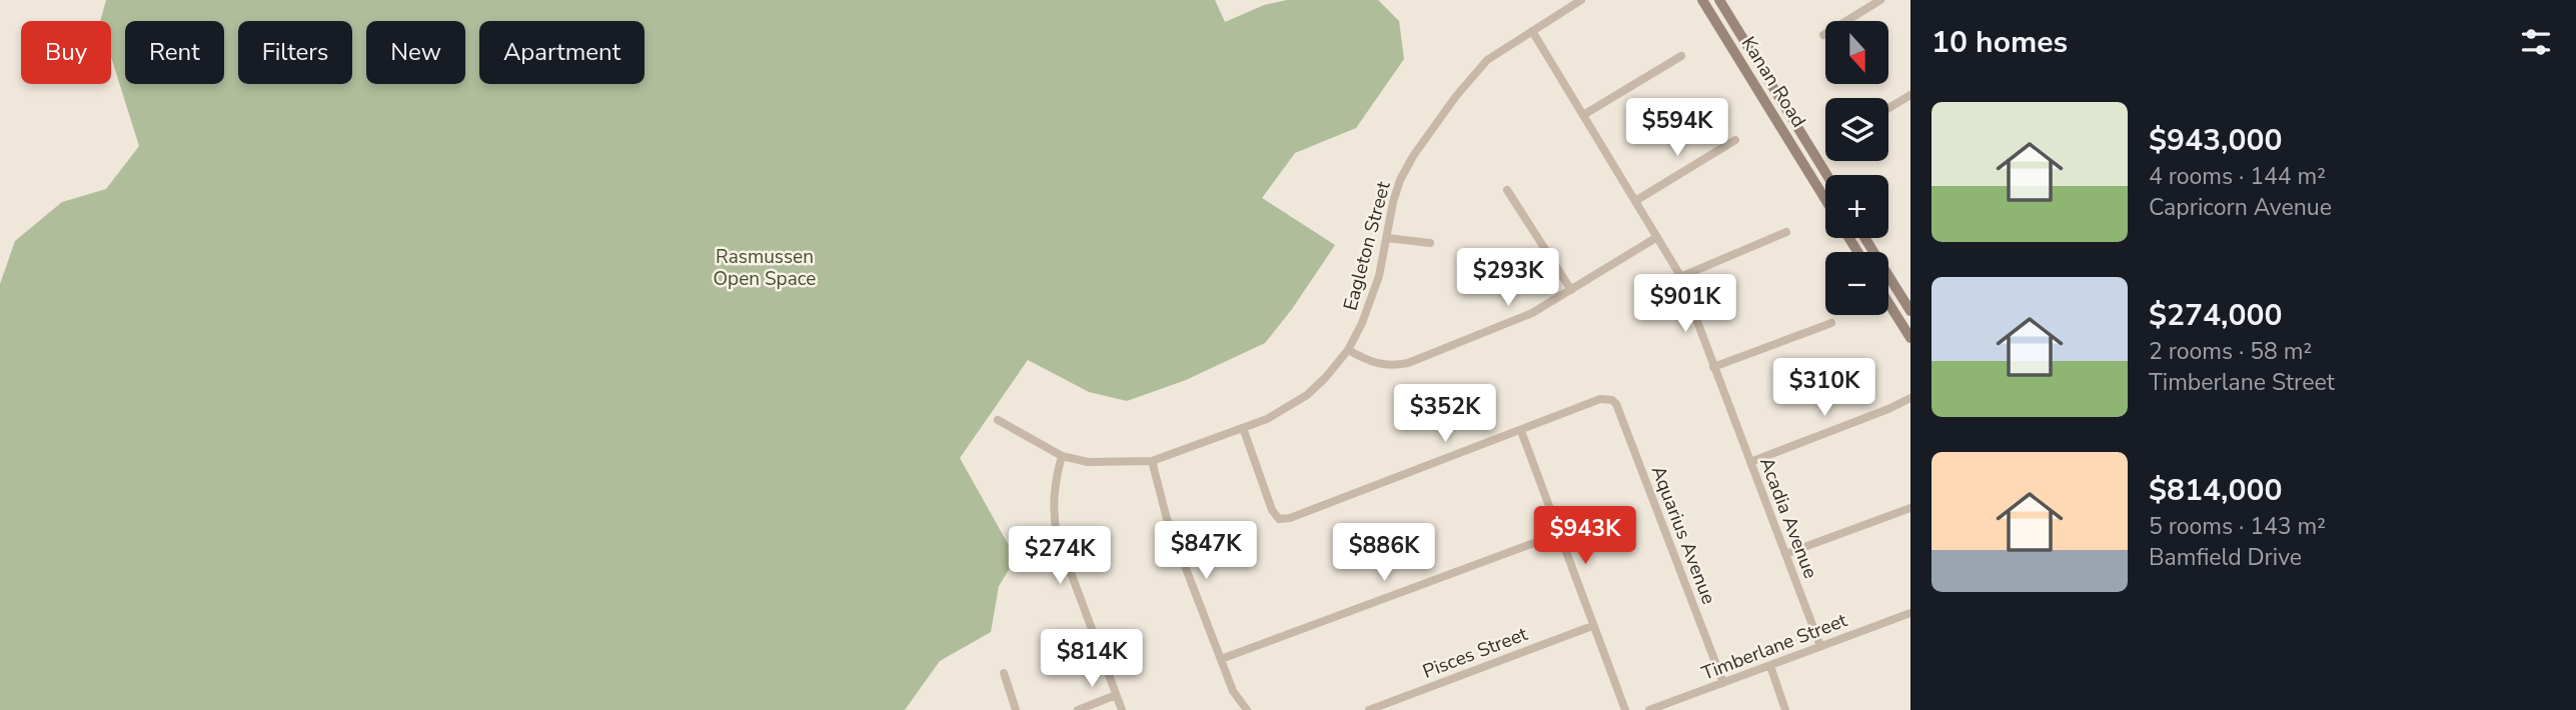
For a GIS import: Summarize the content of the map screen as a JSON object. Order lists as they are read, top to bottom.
{
  "streets": {
    "main road": ["Kanan Road"],
    "street": [
      "Eagleton Street",
      "Acadia Avenue",
      "Aquarius Avenue",
      "Timberlane Street",
      "Pisces Street"
    ]
  },
  "crossings": [
    ["Eagleton Street", "Acadia Avenue"],
    ["Acadia Avenue", "Timberlane Street"],
    ["Aquarius Avenue", "Timberlane Street"]
  ],
  "parks": ["Rasmussen Open Space"],
  "north": "bottom",
  "page": {
    "heading": "10 homes",
    "map_buttons": ["+", "−"],
    "chip": [
      "Buy",
      "Rent",
      "Filters",
      "New",
      "Apartment"
    ],
    "list": [
      {
        "name": "$943,000",
        "note": "4 rooms · 144 m² · Capricorn Avenue"
      },
      {
        "name": "$274,000",
        "note": "2 rooms · 58 m² · Timberlane Street"
      },
      {
        "name": "$814,000",
        "note": "5 rooms · 143 m² · Bamfield Drive"
      }
    ],
    "price": [
      "$594K",
      "$293K",
      "$901K",
      "$310K",
      "$352K",
      "$943K",
      "$847K",
      "$886K",
      "$274K",
      "$814K"
    ]
  }
}
